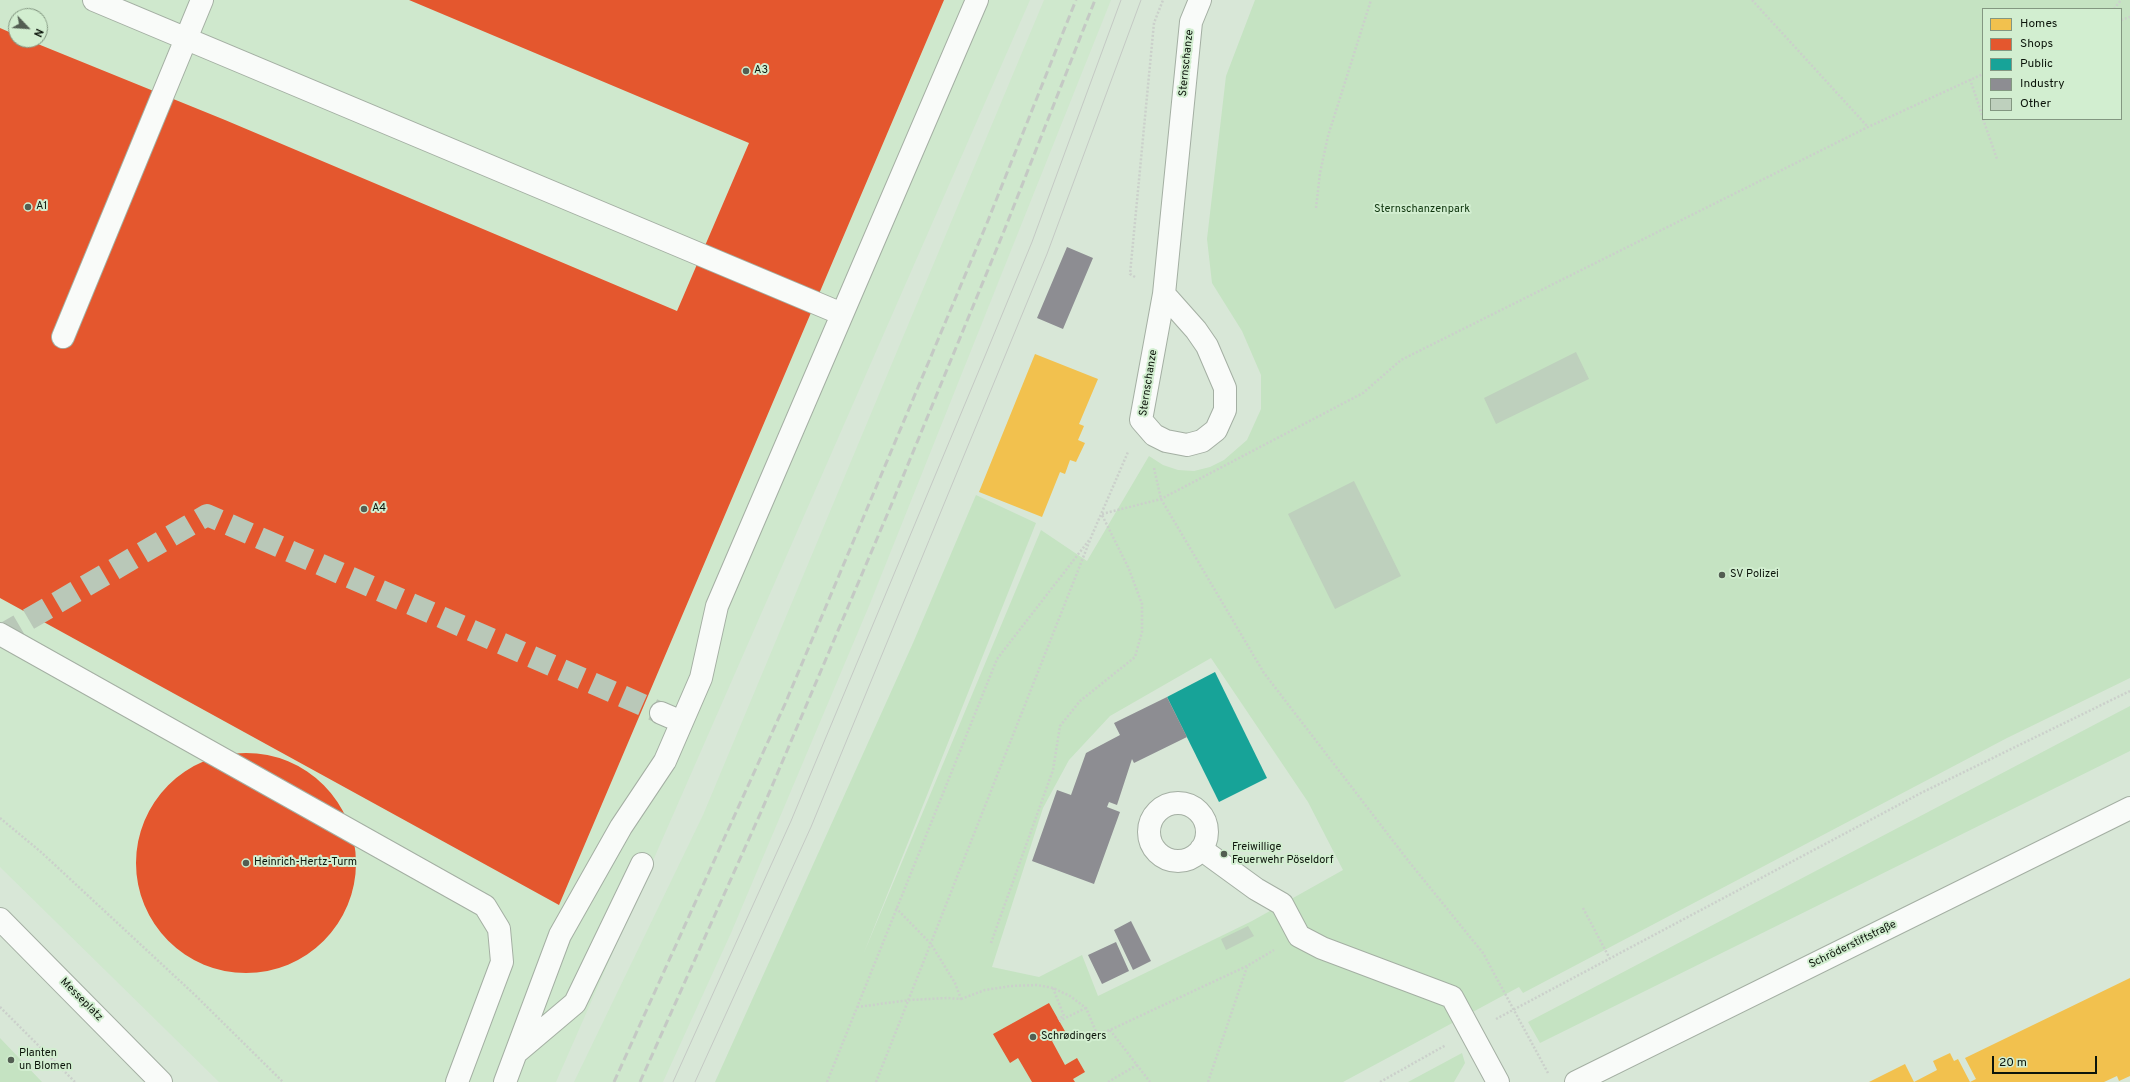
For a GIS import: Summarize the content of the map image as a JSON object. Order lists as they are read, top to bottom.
{
  "streets": {
    "main road": ["Sternschanze", "Schröderstiftstraße", "Messeplatz"]
  },
  "parks": ["Sternschanzenpark"],
  "places": [
    "A3",
    "A1",
    "A4",
    "SV Polizei",
    "Freiwillige Feuerwehr Pöseldorf",
    "Heinrich-Hertz-Turm",
    "Schrødingers",
    "Planten un Blomen"
  ],
  "legend": [
    "Homes",
    "Shops",
    "Public",
    "Industry",
    "Other"
  ],
  "scale_bar": "20 m",
  "north": "bottom right"
}
